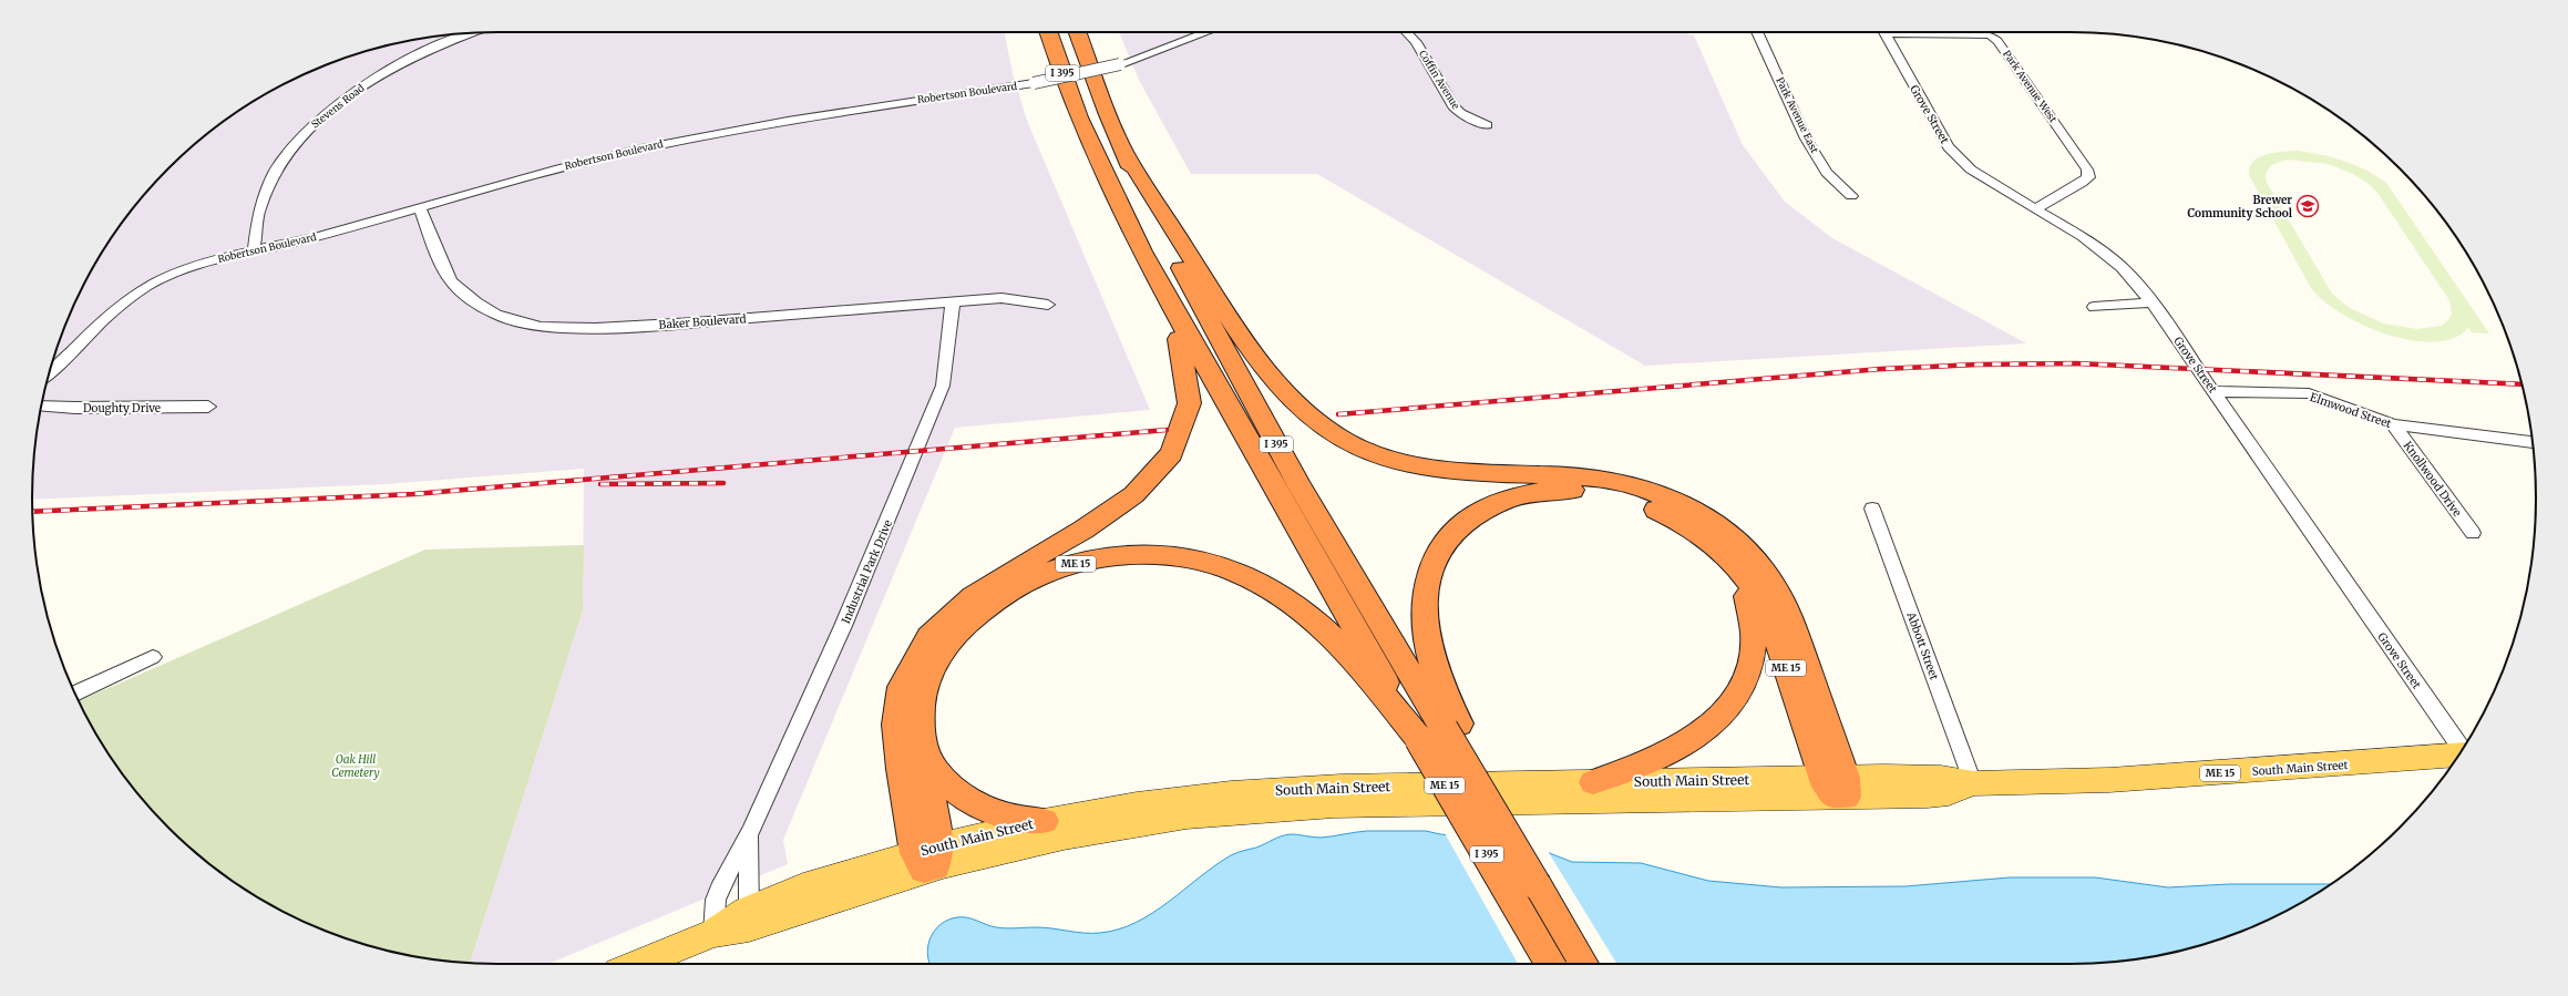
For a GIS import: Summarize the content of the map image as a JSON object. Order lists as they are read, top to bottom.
{
  "streets": {
    "highway": ["I 395", "ME 15"],
    "main road": ["South Main Street"],
    "street": [
      "Coffin Avenue",
      "Park Avenue West",
      "Robertson Boulevard",
      "Stevens Road",
      "Grove Street",
      "Park Avenue East",
      "Baker Boulevard",
      "Doughty Drive",
      "Elmwood Street",
      "Knollwood Drive",
      "Industrial Park Drive",
      "Abbott Street"
    ]
  },
  "crossings": [
    ["I 395", "ME 15"],
    ["Park Avenue West", "Grove Street"],
    ["Robertson Boulevard", "Stevens Road"],
    ["Robertson Boulevard", "Baker Boulevard"],
    ["Grove Street", "Elmwood Street"],
    ["Baker Boulevard", "Industrial Park Drive"],
    ["Elmwood Street", "Knollwood Drive"],
    ["ME 15", "South Main Street"],
    ["Industrial Park Drive", "South Main Street"],
    ["Abbott Street", "South Main Street"]
  ],
  "parks": ["Oak Hill Cemetery"],
  "places": {
    "school or university": ["Brewer Community School"]
  }
}
